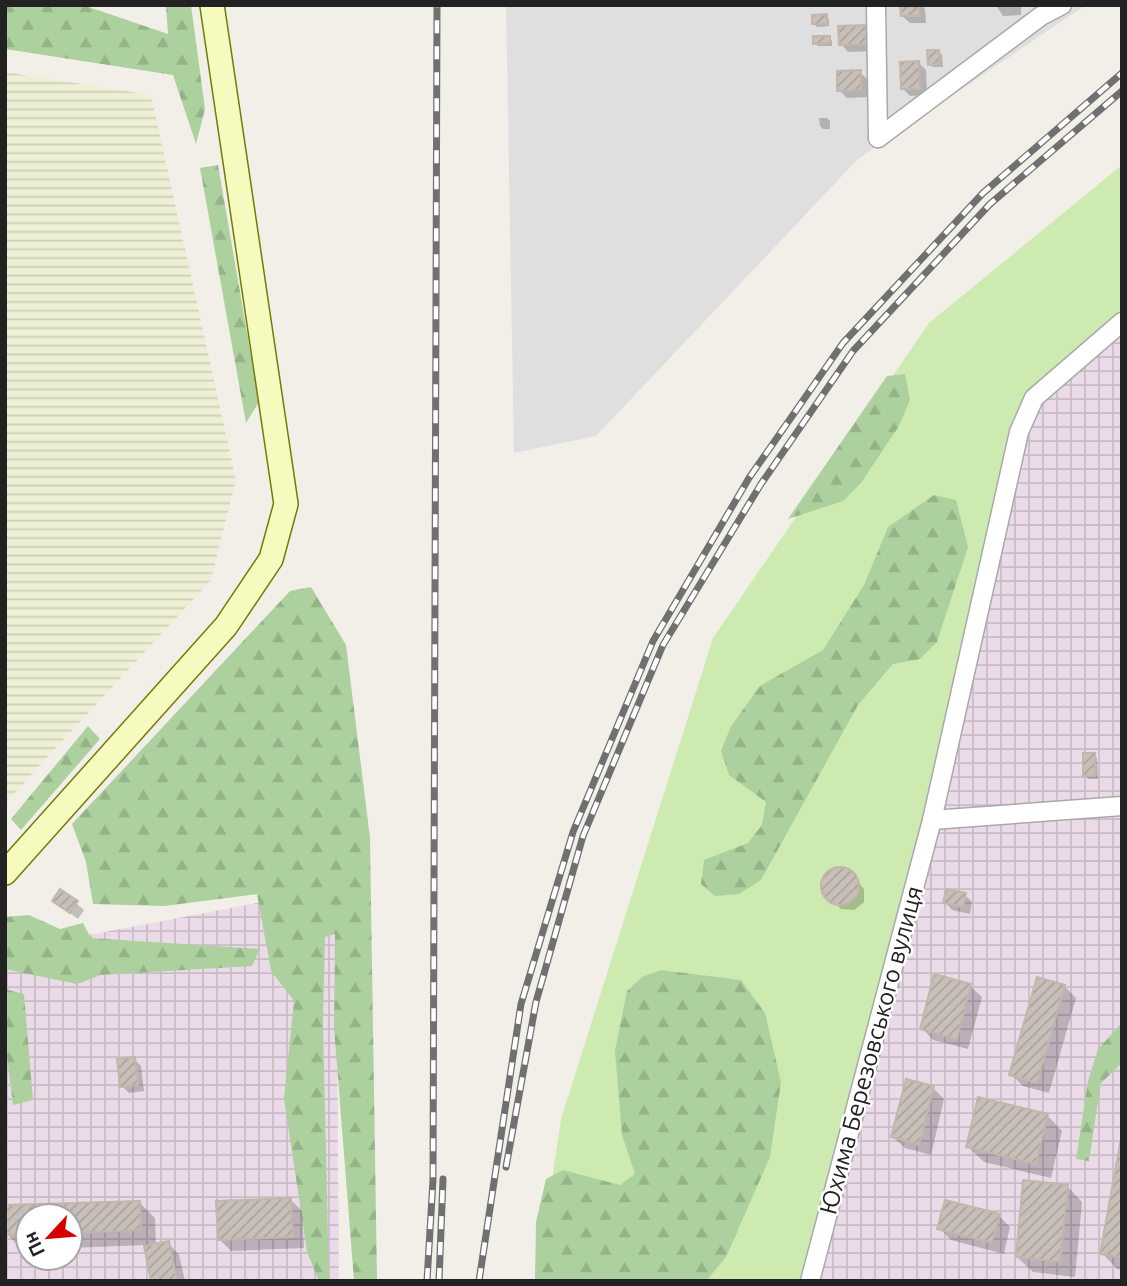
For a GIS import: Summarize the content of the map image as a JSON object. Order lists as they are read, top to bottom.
{
  "streets": {
    "street": ["Юхима Березовського вулиця"]
  },
  "north": "bottom left"
}
